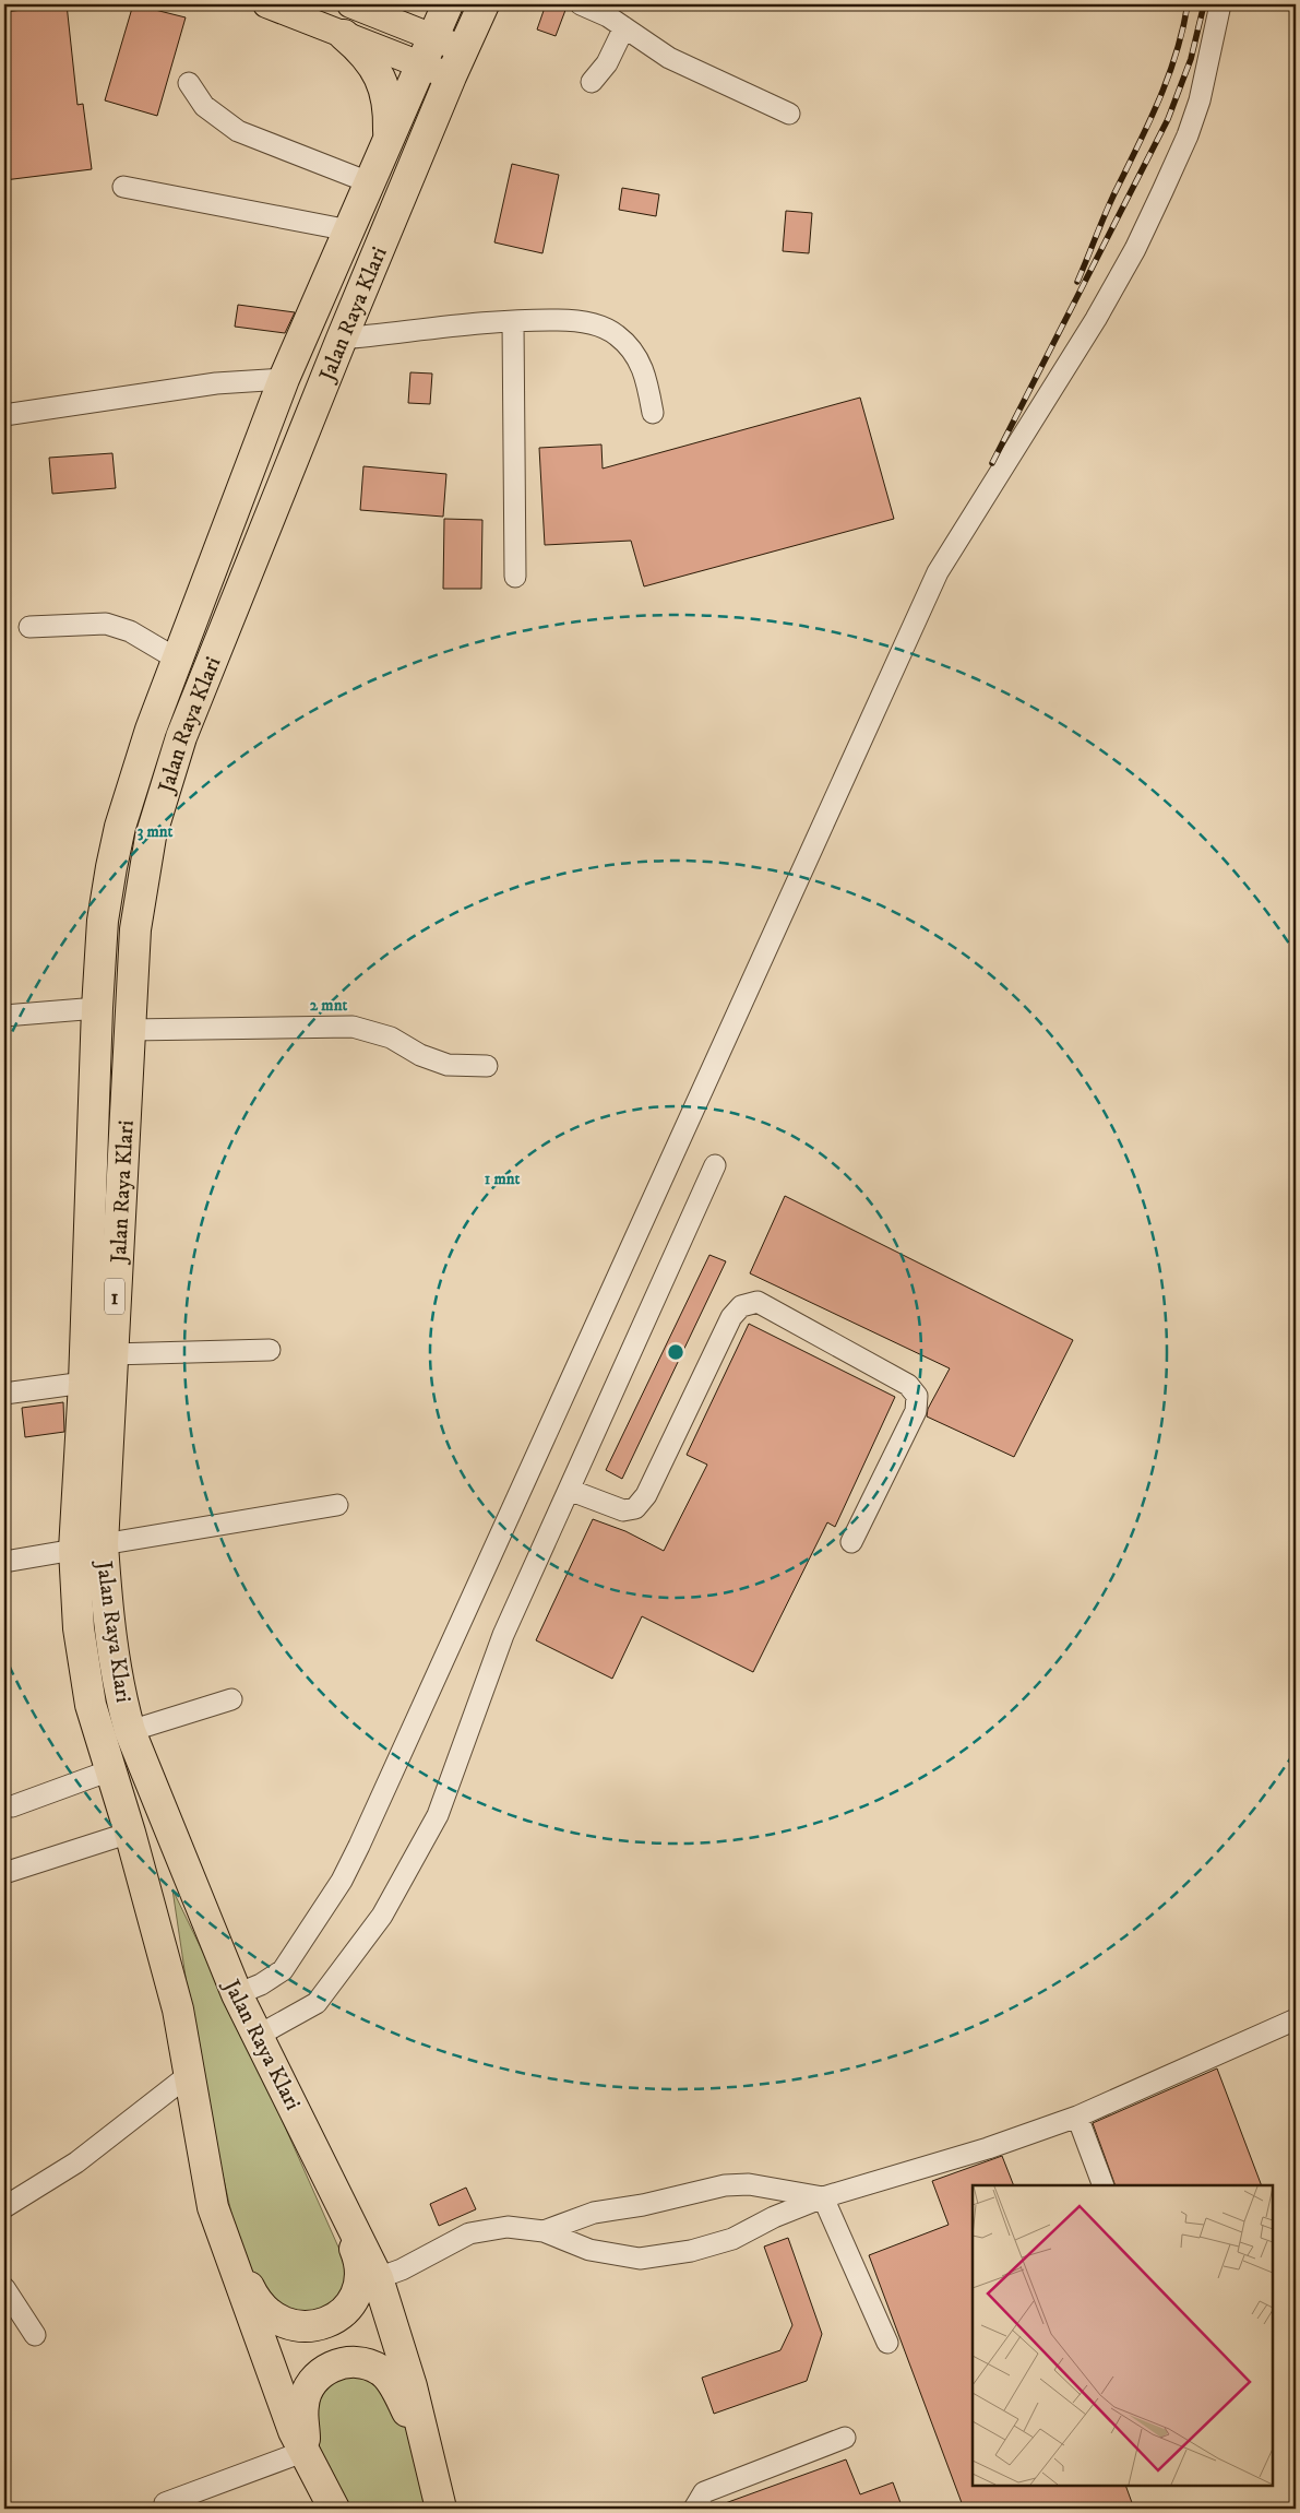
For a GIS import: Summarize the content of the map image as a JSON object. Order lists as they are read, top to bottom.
{
  "streets": {
    "highway": ["Jalan Raya Klari", "1"]
  },
  "rings": ["3 mnt", "2 mnt", "1 mnt"]
}
